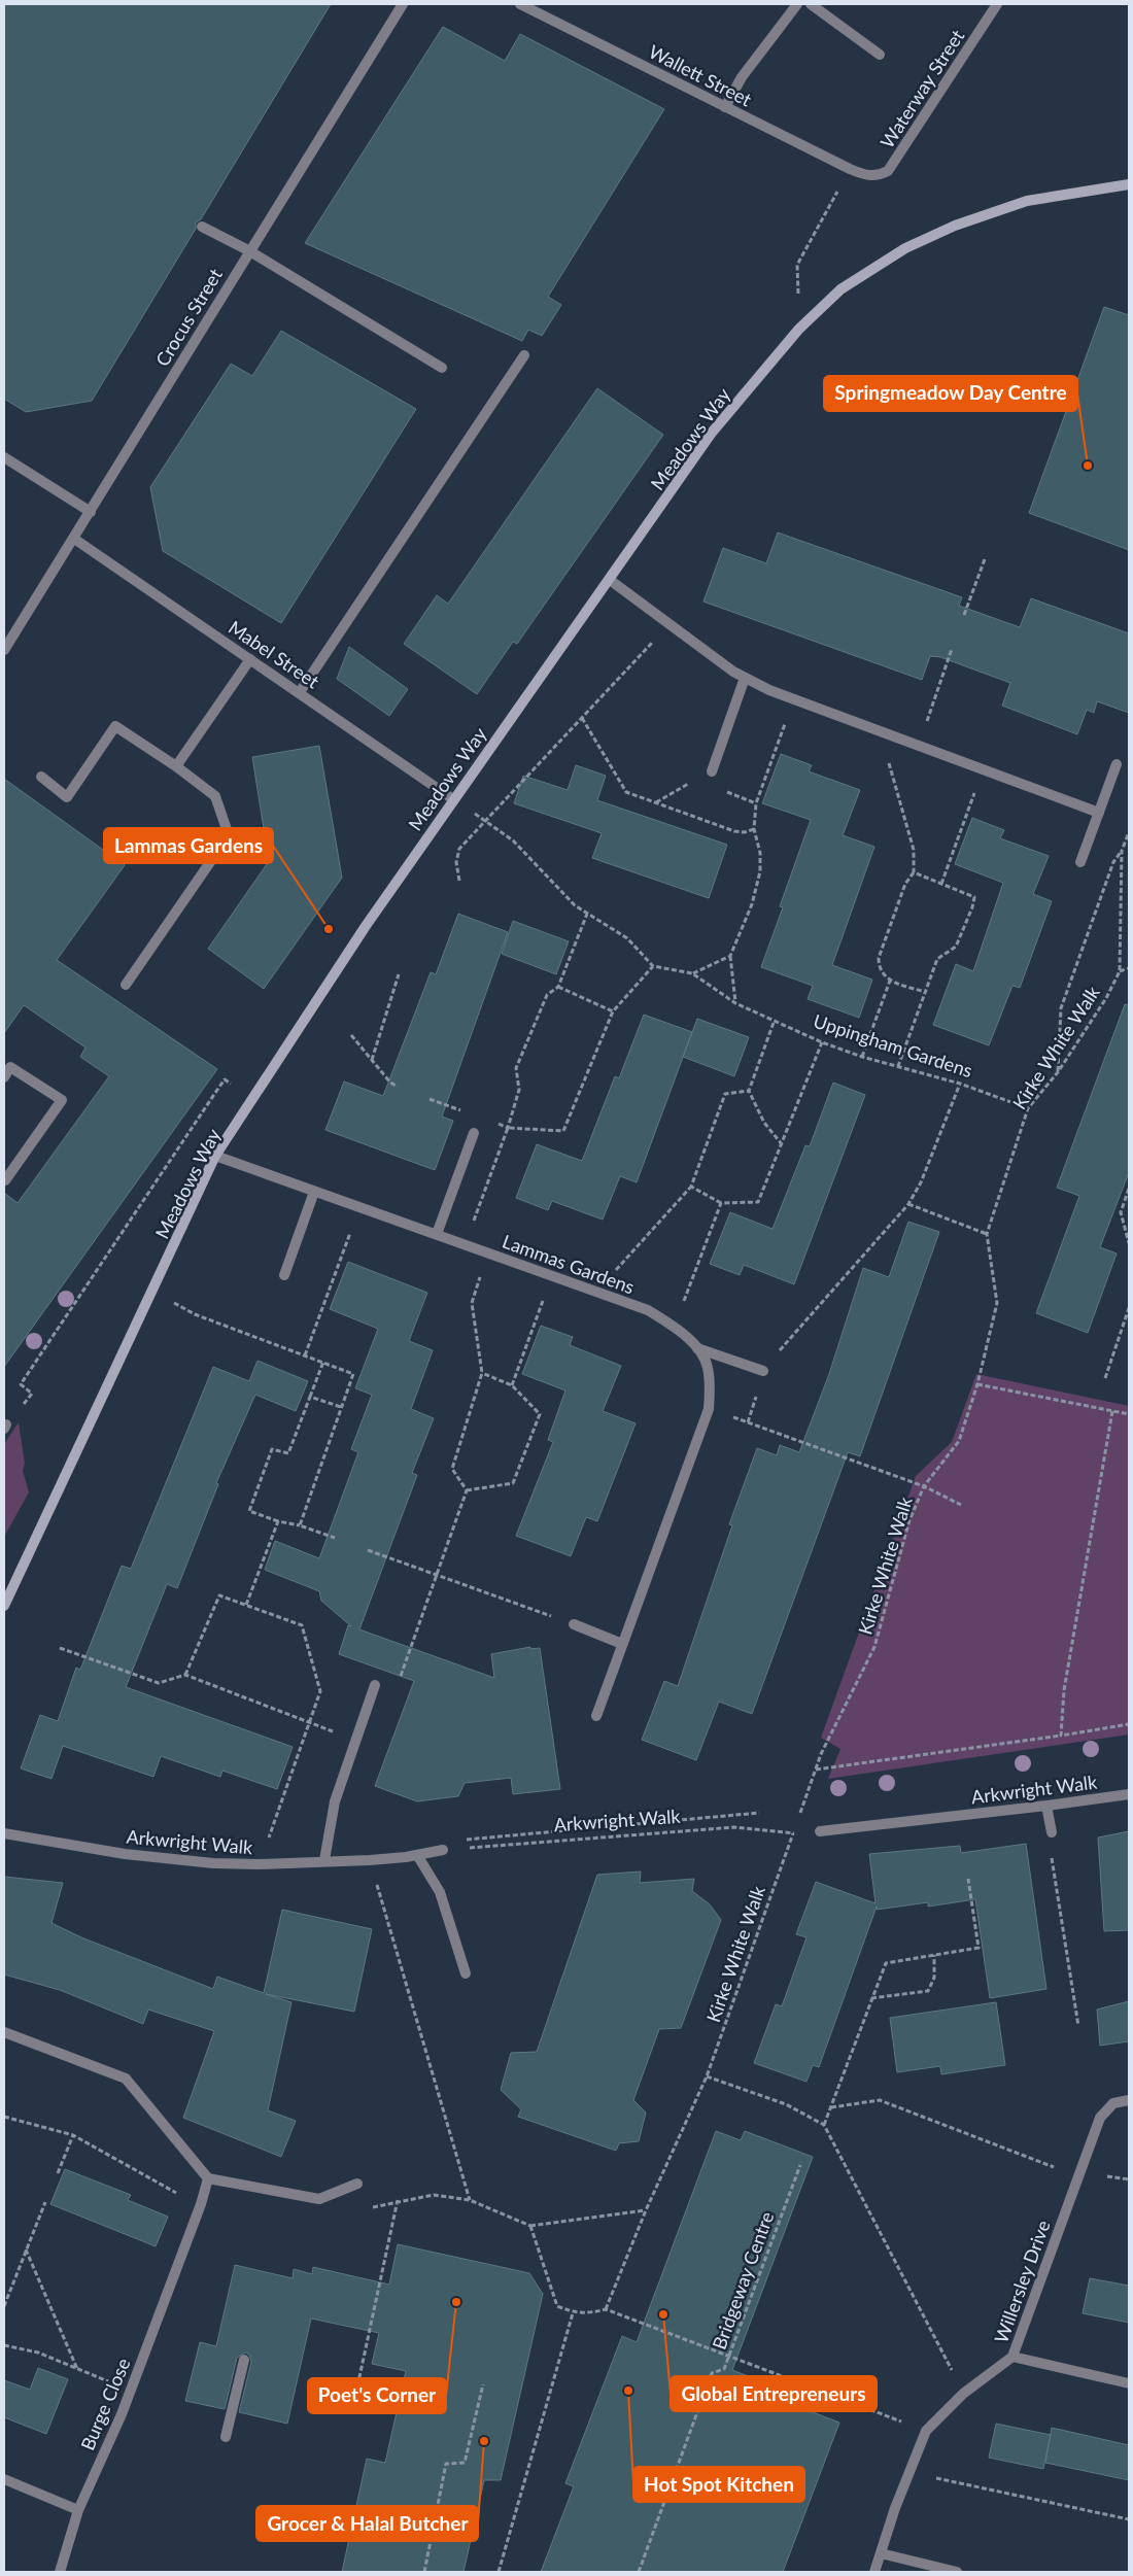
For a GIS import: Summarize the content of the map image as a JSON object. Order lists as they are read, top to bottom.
{
  "streets": {
    "street": [
      "Wallett Street",
      "Waterway Street",
      "Crocus Street",
      "Meadows Way",
      "Mabel Street",
      "Lammas Gardens",
      "Arkwright Walk",
      "Willersley Drive",
      "Burge Close"
    ],
    "path": ["Uppingham Gardens", "Kirke White Walk", "Bridgeway Centre"]
  },
  "crossings": [
    ["Wallett Street", "Waterway Street"],
    ["Crocus Street", "Mabel Street"],
    ["Meadows Way", "Mabel Street"],
    ["Meadows Way", "Lammas Gardens"],
    ["Uppingham Gardens", "Kirke White Walk"],
    ["Kirke White Walk", "Arkwright Walk"]
  ],
  "places": [
    "Springmeadow Day Centre",
    "Lammas Gardens",
    "Poet's Corner",
    "Global Entrepreneurs",
    "Hot Spot Kitchen",
    "Grocer & Halal Butcher"
  ]
}
